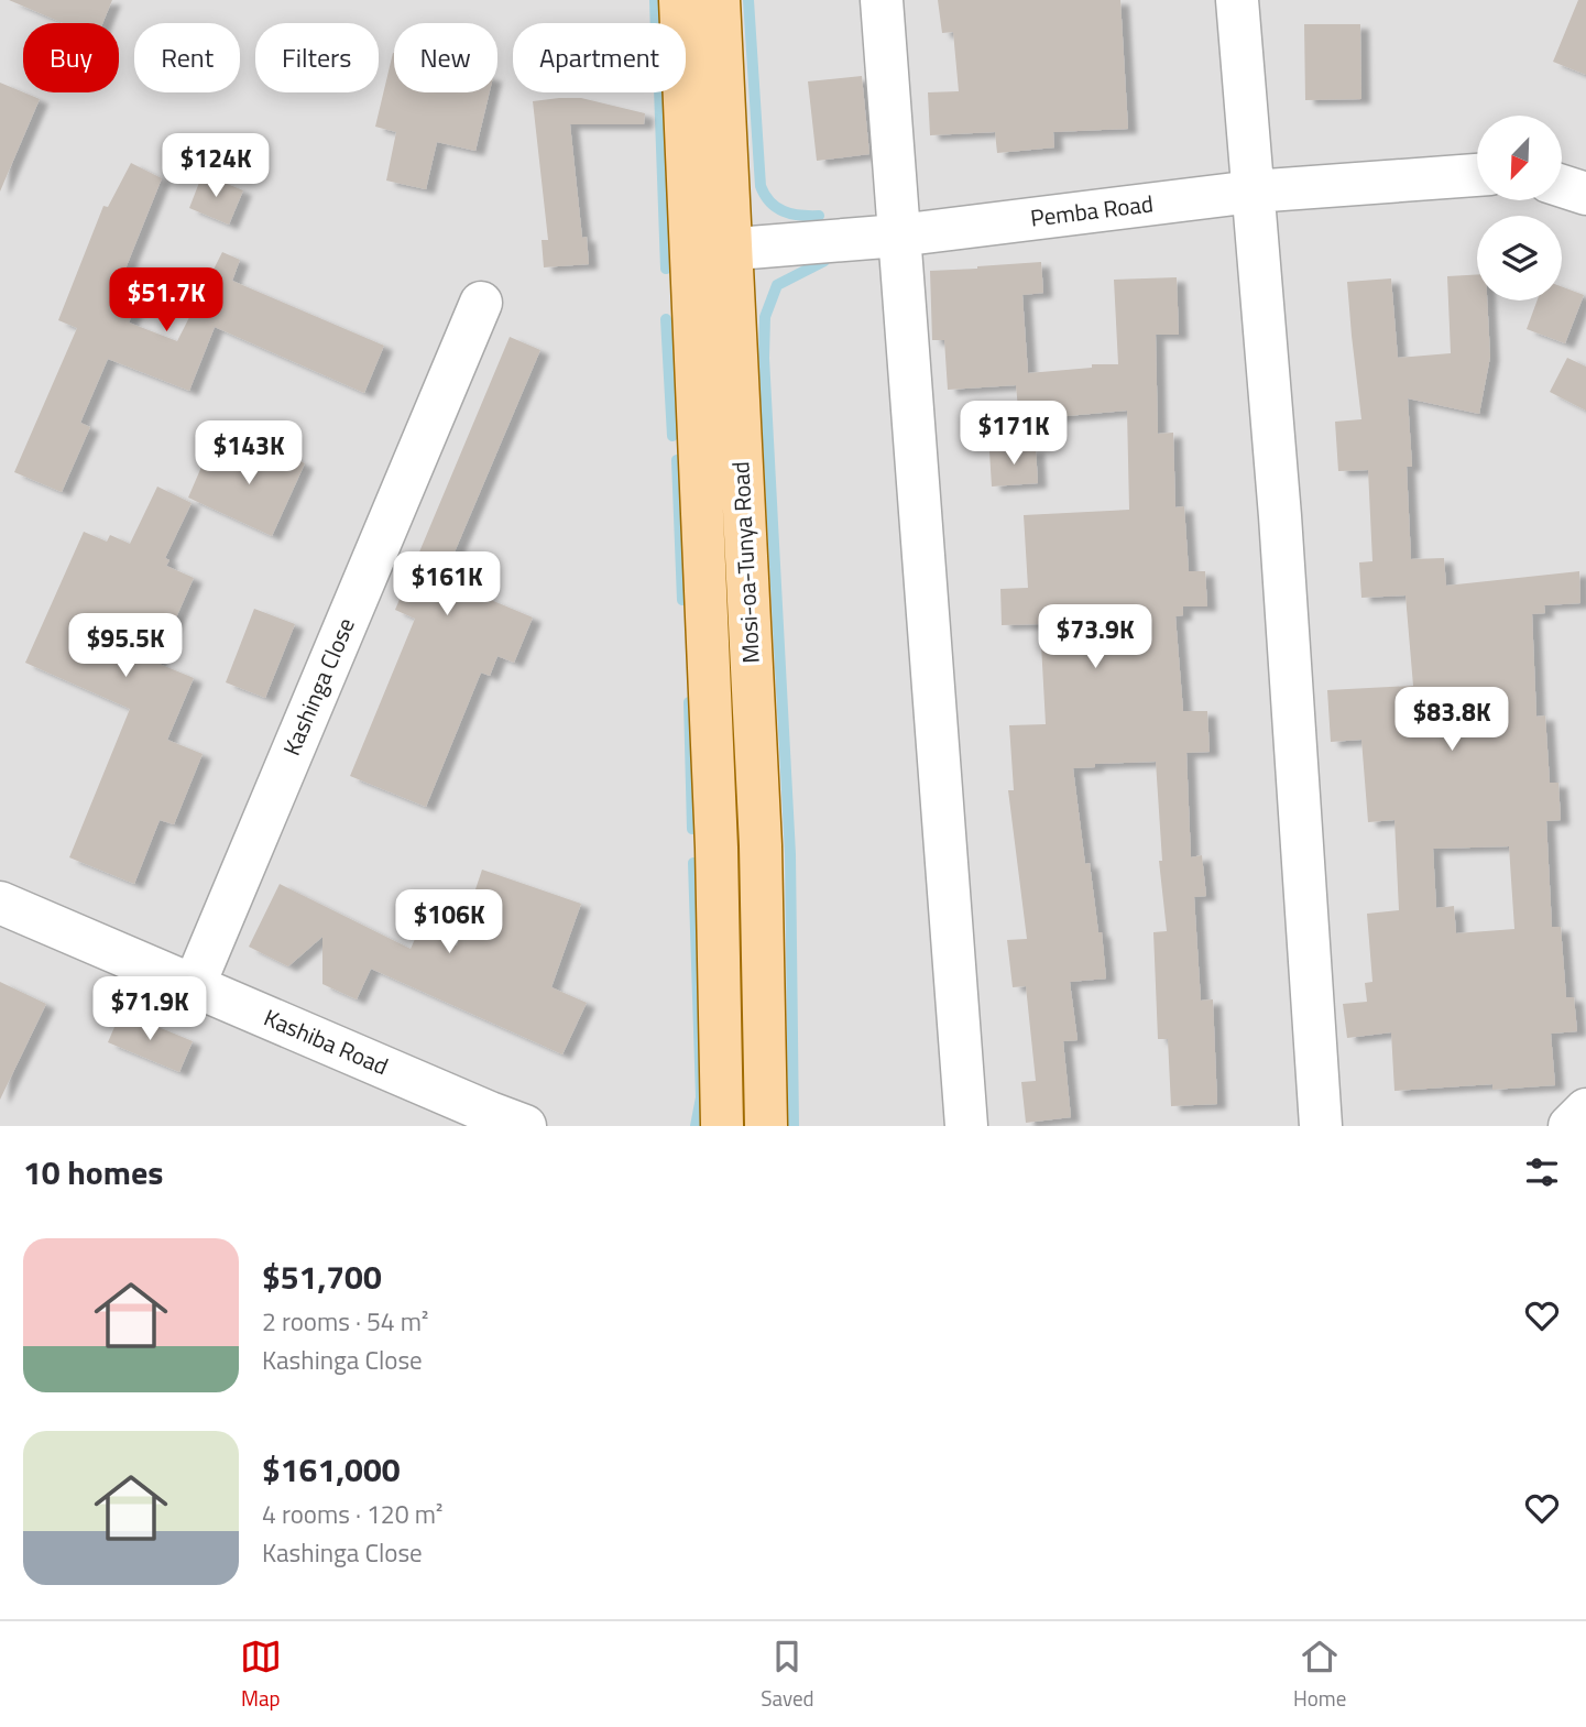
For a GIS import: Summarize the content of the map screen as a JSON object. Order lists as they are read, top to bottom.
{
  "streets": {
    "main road": ["Mosi-oa-Tunya Road"],
    "street": ["Pemba Road", "Kashinga Close", "Kashiba Road"]
  },
  "crossings": [
    ["Pemba Road", "Mosi-oa-Tunya Road"],
    ["Kashinga Close", "Kashiba Road"]
  ],
  "north": "bottom left",
  "page": {
    "chip": [
      "Buy",
      "Rent",
      "Filters",
      "New",
      "Apartment"
    ],
    "price": [
      "$124K",
      "$51.7K",
      "$171K",
      "$143K",
      "$161K",
      "$73.9K",
      "$95.5K",
      "$83.8K",
      "$106K",
      "$71.9K"
    ],
    "heading": "10 homes",
    "list": [
      {
        "name": "$51,700",
        "note": "2 rooms · 54 m² · Kashinga Close"
      },
      {
        "name": "$161,000",
        "note": "4 rooms · 120 m² · Kashinga Close"
      }
    ],
    "tabs": ["Map", "Saved", "Home"]
  }
}
